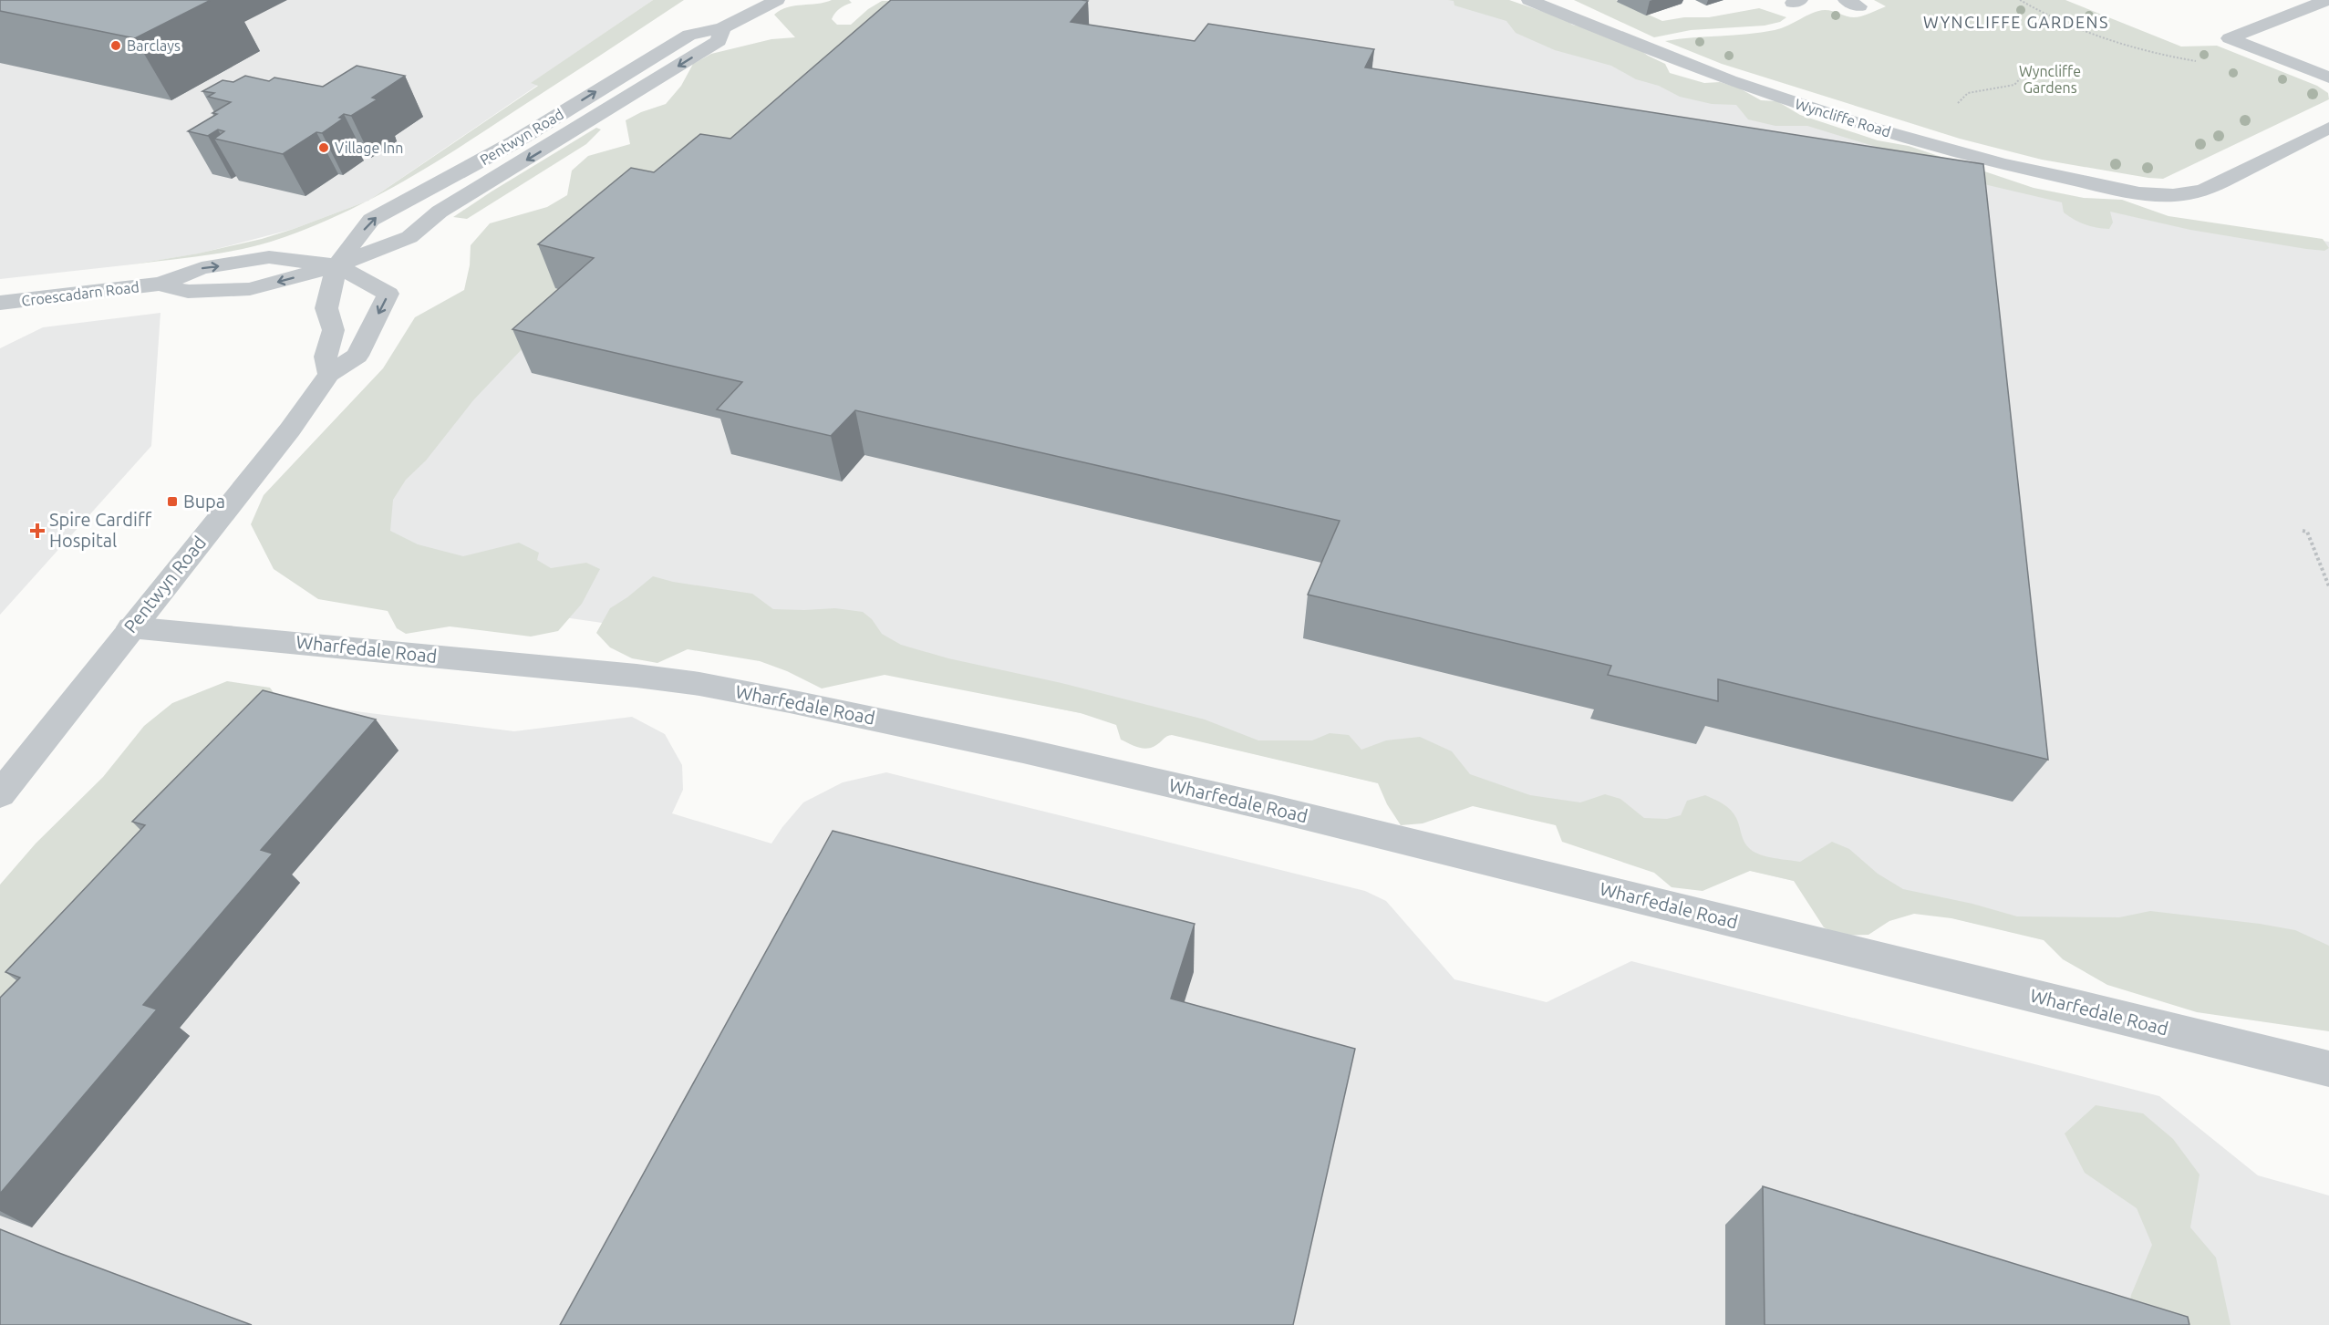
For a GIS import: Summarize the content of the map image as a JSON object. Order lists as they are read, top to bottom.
{
  "streets": {
    "street": [
      "Wyncliffe Road",
      "Pentwyn Road",
      "Croescadarn Road",
      "Wharfedale Road"
    ]
  },
  "crossings": [
    ["Pentwyn Road", "Croescadarn Road"],
    ["Pentwyn Road", "Wharfedale Road"]
  ],
  "districts": ["WYNCLIFFE GARDENS"],
  "parks": ["Wyncliffe Gardens"],
  "places": {
    "other": ["Barclays", "Village Inn"],
    "transit": ["Bupa"],
    "health": ["Spire Cardiff Hospital"]
  }
}
